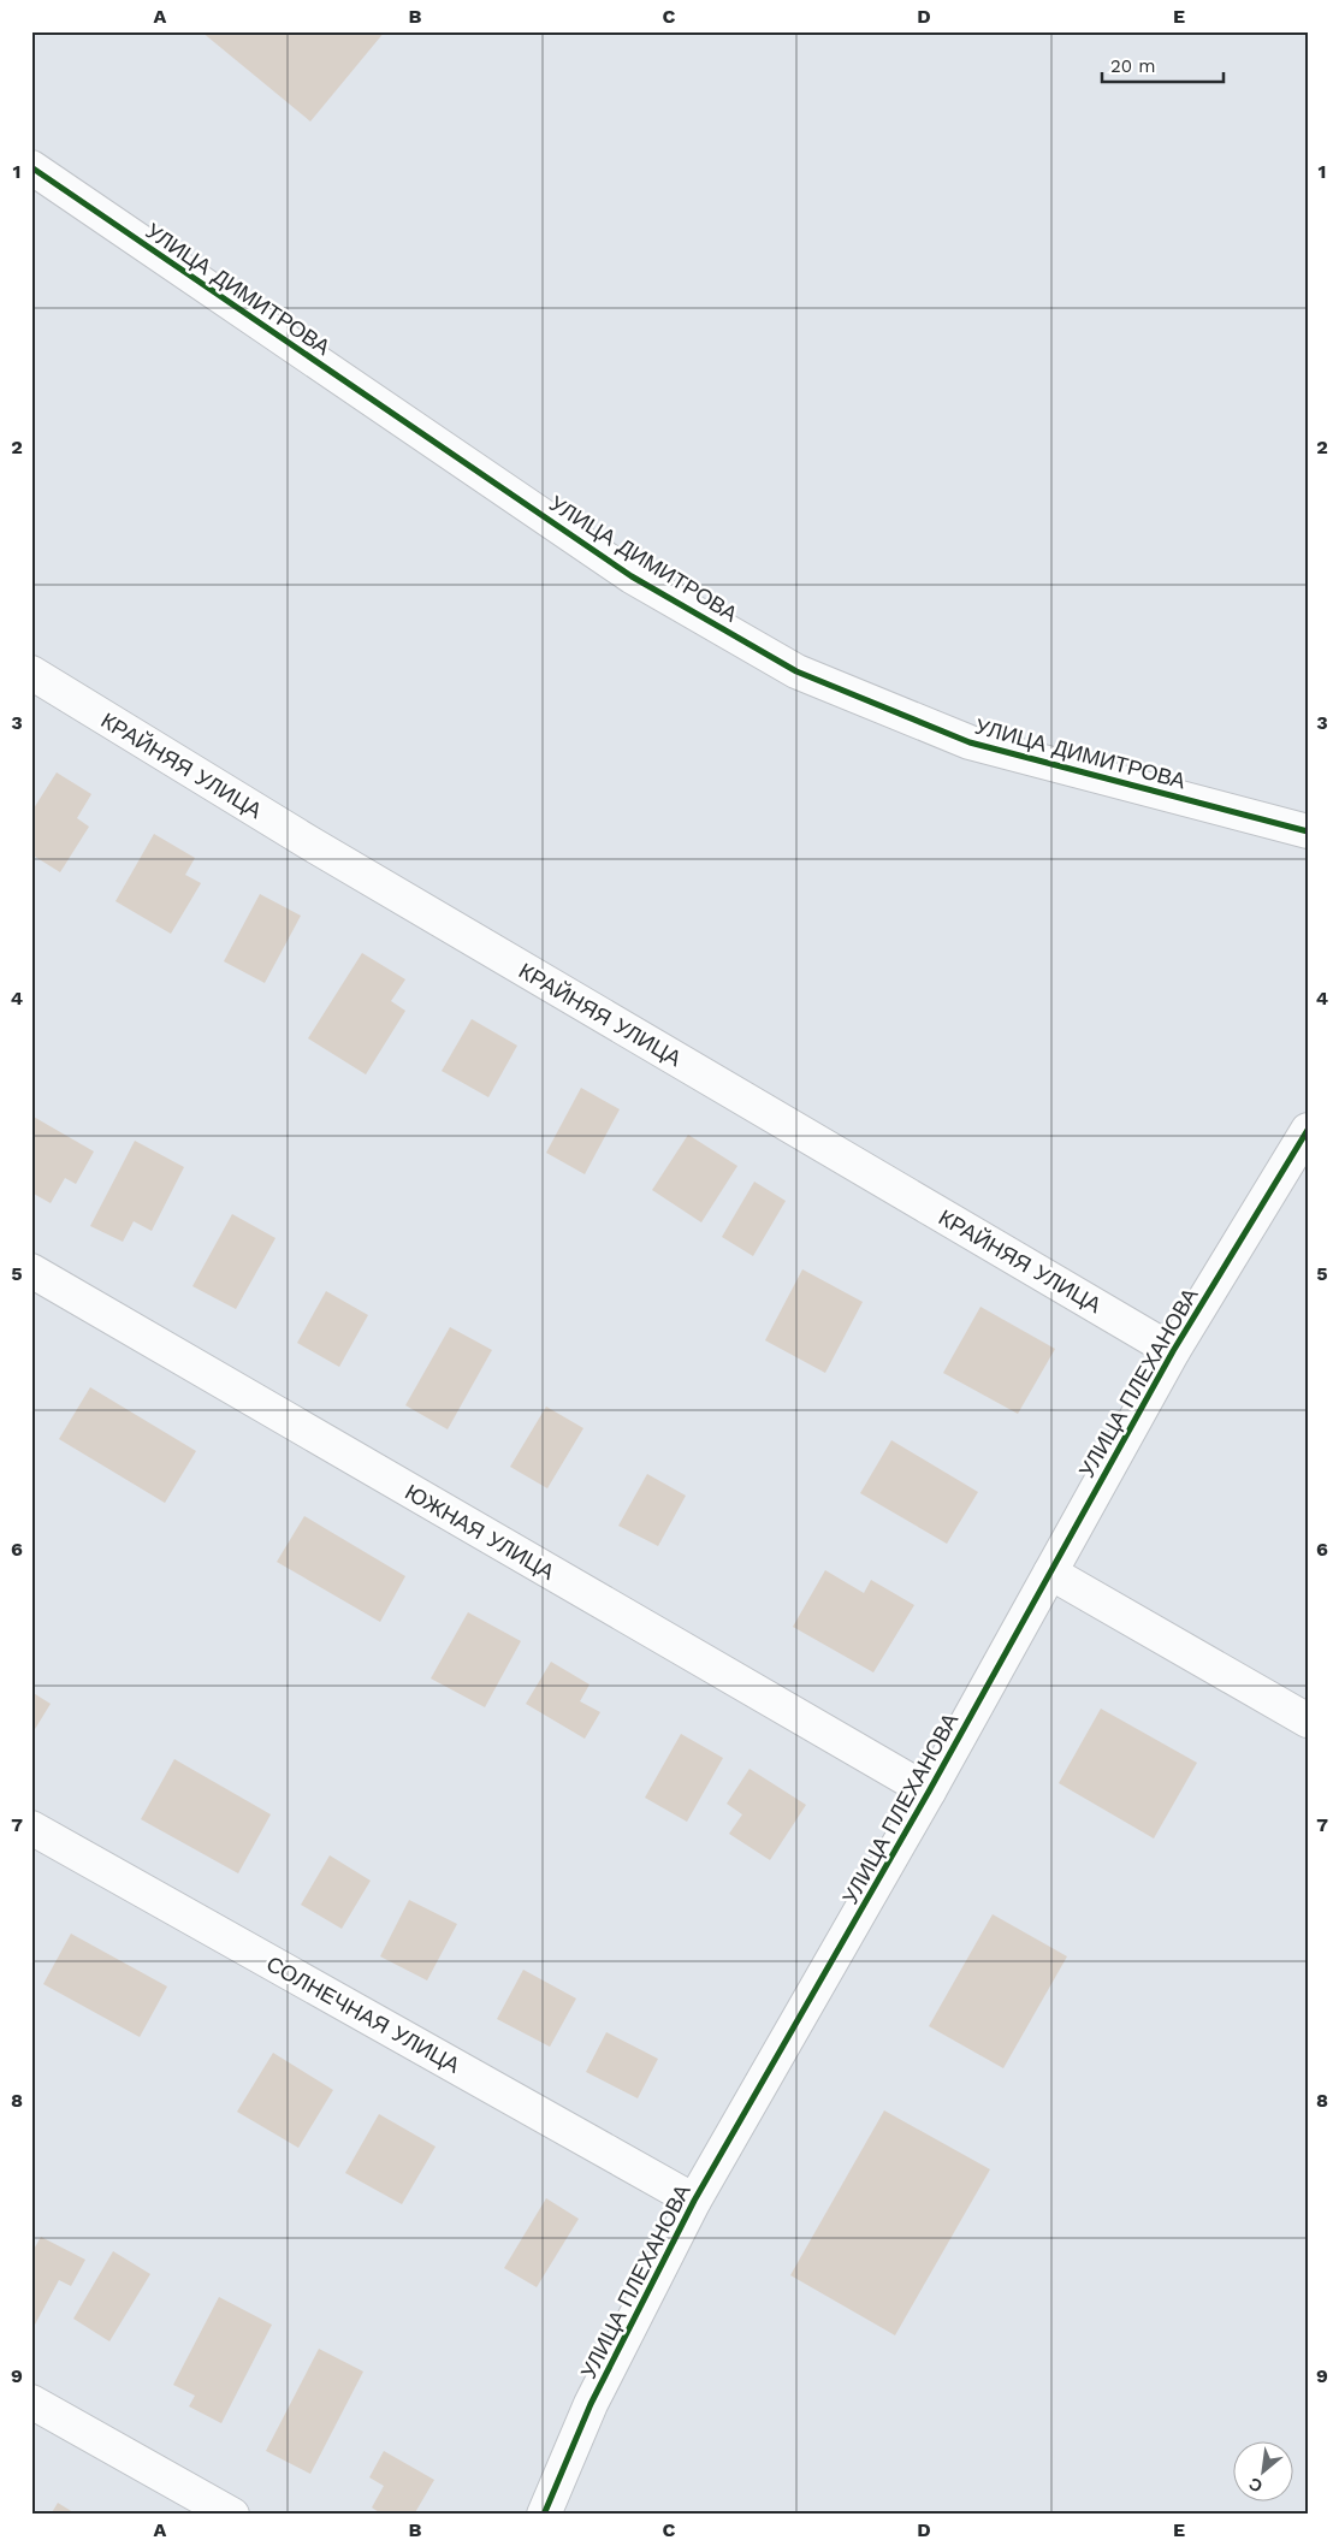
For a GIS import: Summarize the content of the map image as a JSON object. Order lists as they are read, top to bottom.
{
  "streets": {
    "street": [
      "УЛИЦА ДИМИТРОВА",
      "КРАЙНЯЯ УЛИЦА",
      "УЛИЦА ПЛЕХАНОВА",
      "ЮЖНАЯ УЛИЦА",
      "СОЛНЕЧНАЯ УЛИЦА"
    ]
  },
  "crossings": [
    ["КРАЙНЯЯ УЛИЦА", "УЛИЦА ПЛЕХАНОВА"],
    ["УЛИЦА ПЛЕХАНОВА", "ЮЖНАЯ УЛИЦА"],
    ["УЛИЦА ПЛЕХАНОВА", "СОЛНЕЧНАЯ УЛИЦА"]
  ],
  "scale_bar": "20 m",
  "north": "bottom left",
  "grid": {
    "columns": [
      "A",
      "B",
      "C",
      "D",
      "E"
    ],
    "rows": [
      "1",
      "2",
      "3",
      "4",
      "5",
      "6",
      "7",
      "8",
      "9"
    ]
  }
}
